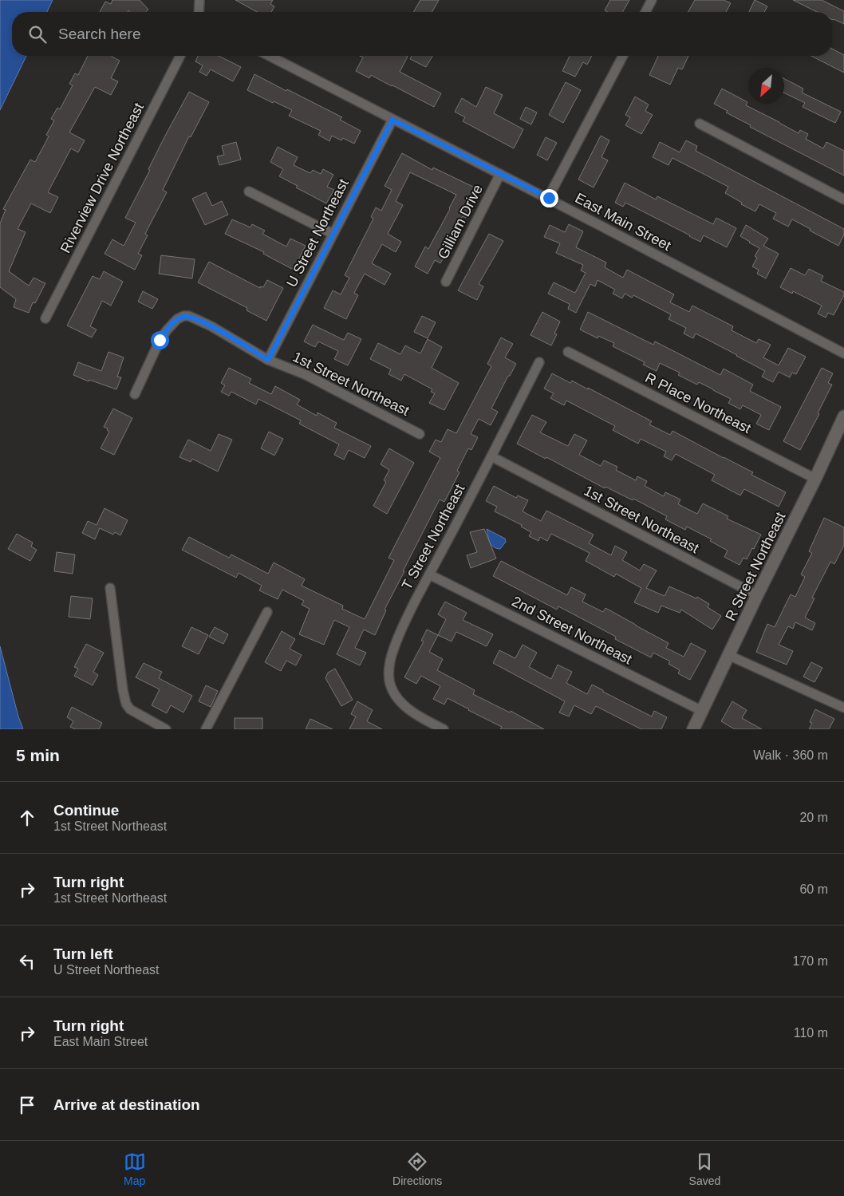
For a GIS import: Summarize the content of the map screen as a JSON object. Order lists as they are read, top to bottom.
{
  "streets": {
    "street": [
      "Riverview Drive Northeast",
      "Gilliam Drive",
      "East Main Street",
      "U Street Northeast",
      "1st Street Northeast",
      "R Place Northeast",
      "T Street Northeast",
      "R Street Northeast",
      "2nd Street Northeast"
    ]
  },
  "crossings": [
    ["Gilliam Drive", "East Main Street"],
    ["East Main Street", "U Street Northeast"],
    ["U Street Northeast", "1st Street Northeast"],
    ["1st Street Northeast", "T Street Northeast"],
    ["1st Street Northeast", "R Street Northeast"],
    ["R Place Northeast", "R Street Northeast"],
    ["T Street Northeast", "2nd Street Northeast"],
    ["R Street Northeast", "2nd Street Northeast"]
  ],
  "north": "bottom left",
  "page": {
    "search": "Search here",
    "heading": ["5 min", "Walk · 360 m"],
    "list": [
      ["Continue", "1st Street Northeast", "20 m"],
      ["Turn right", "1st Street Northeast", "60 m"],
      ["Turn left", "U Street Northeast", "170 m"],
      ["Turn right", "East Main Street", "110 m"],
      "Arrive at destination"
    ],
    "nav": ["Map", "Directions", "Saved"]
  }
}
